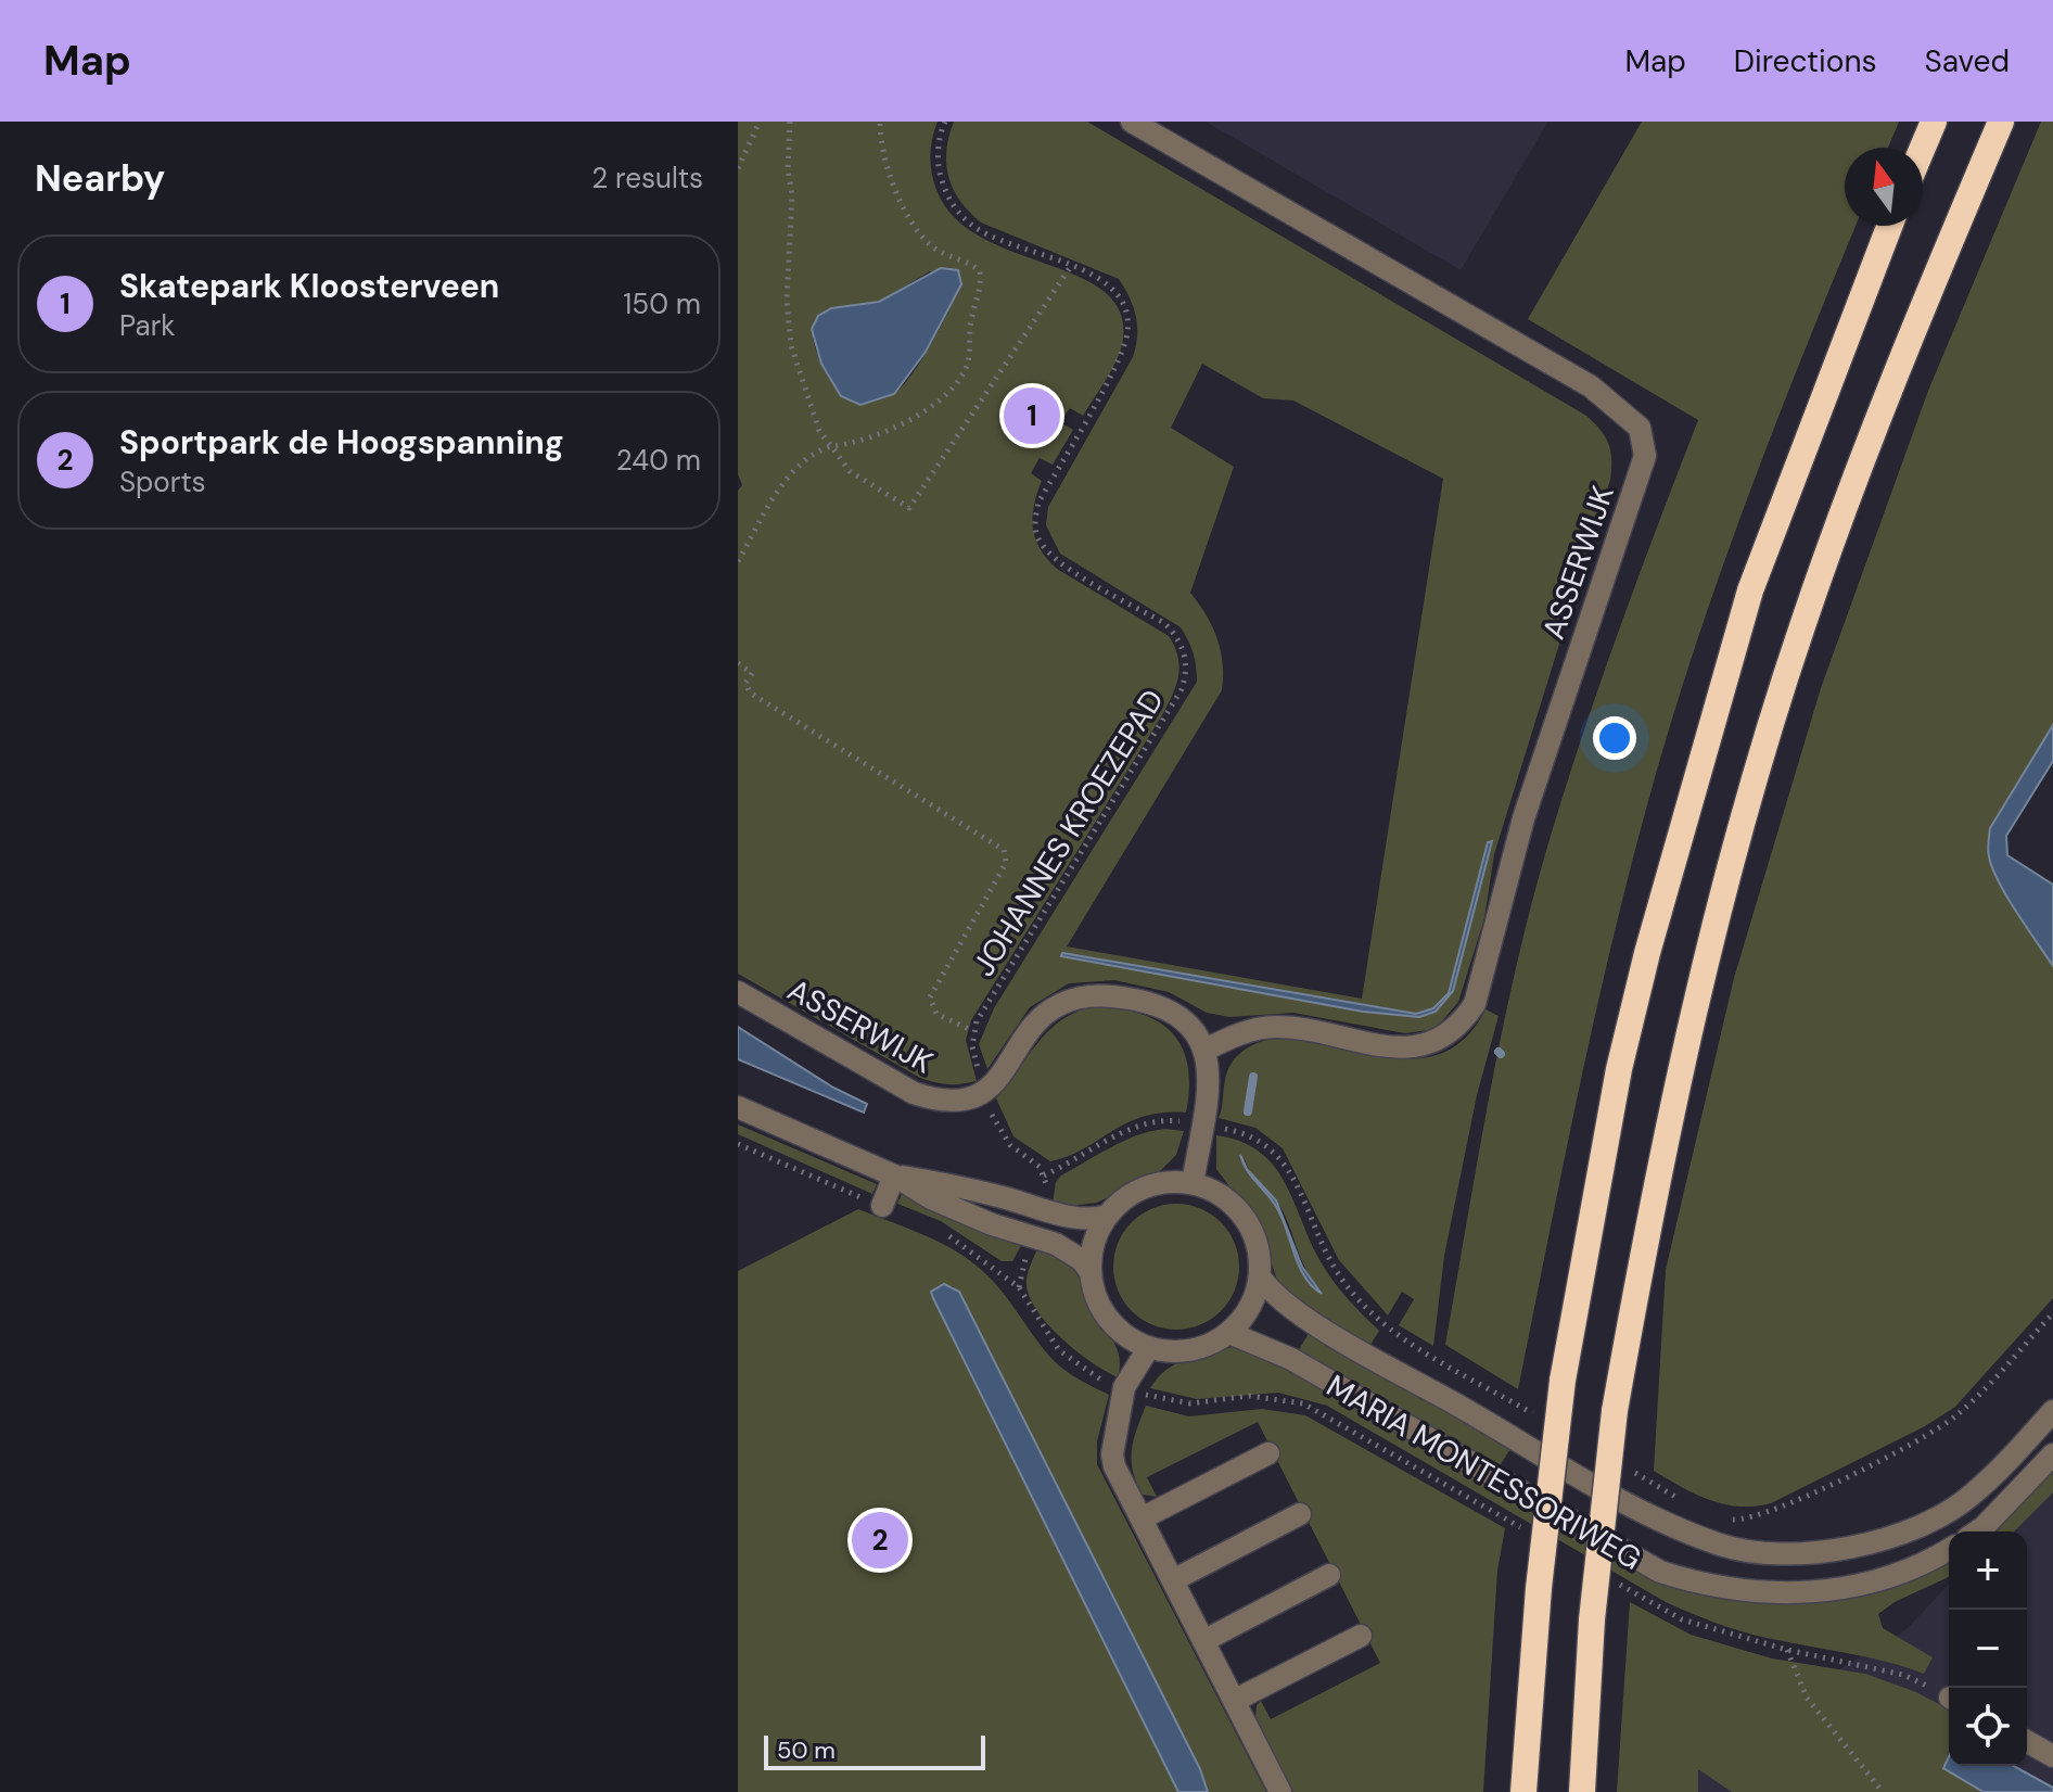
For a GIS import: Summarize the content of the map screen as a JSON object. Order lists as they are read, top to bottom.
{
  "streets": {
    "street": ["ASSERWIJK", "MARIA MONTESSORIWEG"],
    "path": ["JOHANNES KROEZEPAD"]
  },
  "scale_bar": "50 m",
  "north": "top",
  "page": {
    "header": "Map",
    "nav": ["Map", "Directions", "Saved"],
    "heading": ["Nearby", "2 results"],
    "list": [
      {
        "mark": "1",
        "name": "Skatepark Kloosterveen",
        "note": "Park",
        "value": "150 m"
      },
      {
        "mark": "2",
        "name": "Sportpark de Hoogspanning",
        "note": "Sports",
        "value": "240 m"
      }
    ],
    "pins": ["1", "2"],
    "map_buttons": ["+", "−"],
    "scale": "50 m"
  }
}
